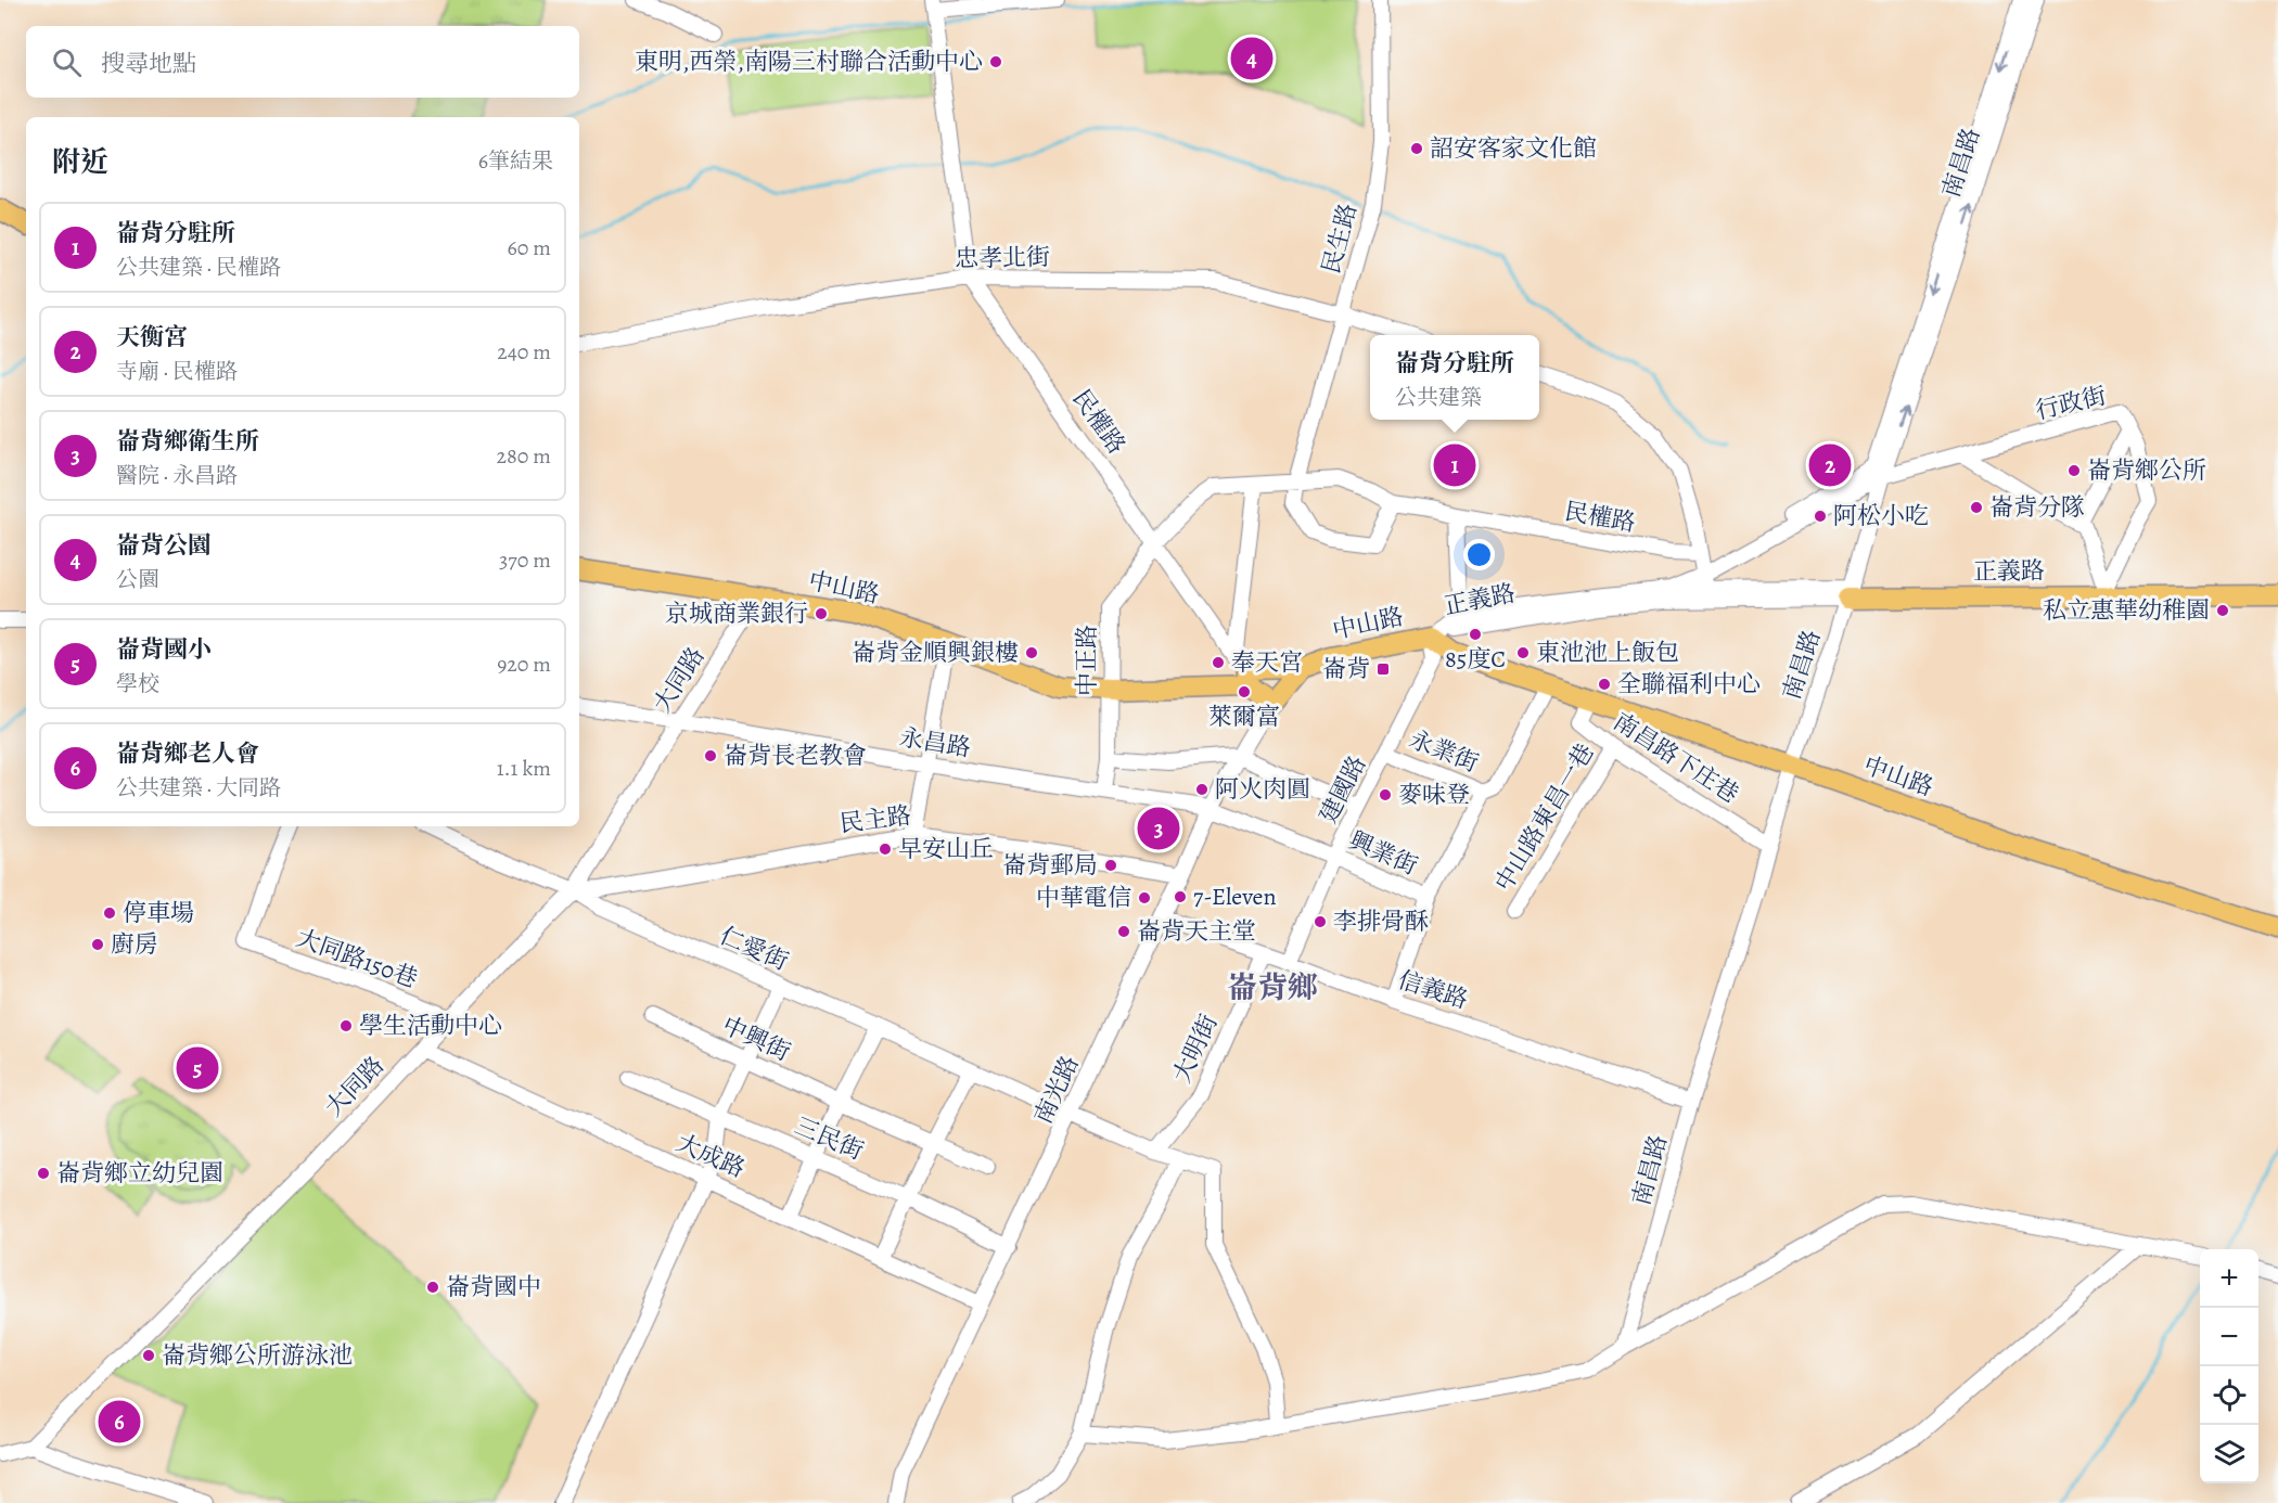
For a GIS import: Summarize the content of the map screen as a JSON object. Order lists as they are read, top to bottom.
{
  "streets": {
    "main road": ["正義路", "中山路"],
    "street": [
      "南昌路",
      "民生路",
      "忠孝北街",
      "行政街",
      "民權路",
      "中正路",
      "大同路",
      "永昌路",
      "永業街",
      "南昌路下庄巷",
      "建國路",
      "中山路東昌一巷",
      "民主路",
      "興業街",
      "仁愛街",
      "大同路150巷",
      "信義路",
      "中興街",
      "大明街",
      "南光路",
      "三民街",
      "大成路"
    ]
  },
  "crossings": [
    ["南昌路", "行政街"],
    ["南昌路", "正義路"],
    ["南昌路", "中山路"],
    ["南昌路", "南昌路下庄巷"],
    ["南昌路", "信義路"],
    ["民生路", "忠孝北街"],
    ["民生路", "民權路"],
    ["忠孝北街", "民權路"],
    ["行政街", "正義路"],
    ["民權路", "中正路"],
    ["正義路", "中山路"],
    ["正義路", "建國路"],
    ["中山路", "中正路"],
    ["中山路", "大同路"],
    ["中山路", "南昌路下庄巷"],
    ["中山路", "建國路"],
    ["中正路", "永昌路"],
    ["大同路", "永昌路"],
    ["大同路", "民主路"],
    ["大同路", "仁愛街"],
    ["大同路", "大同路150巷"],
    ["大同路", "大成路"],
    ["永昌路", "興業街"],
    ["永昌路", "南光路"],
    ["永業街", "建國路"],
    ["南昌路下庄巷", "中山路東昌一巷"],
    ["建國路", "興業街"],
    ["建國路", "信義路"],
    ["民主路", "仁愛街"],
    ["民主路", "南光路"],
    ["興業街", "南光路"],
    ["仁愛街", "大明街"],
    ["仁愛街", "南光路"],
    ["信義路", "大明街"],
    ["信義路", "南光路"],
    ["中興街", "三民街"],
    ["南光路", "三民街"],
    ["南光路", "大成路"]
  ],
  "districts": ["崙背鄉"],
  "places": {
    "other": [
      "東明,西榮,南陽三村聯合活動中心",
      "詔安客家文化館",
      "崙背鄉公所",
      "崙背分隊",
      "阿松小吃",
      "私立惠華幼稚園",
      "京城商業銀行",
      "85度C",
      "崙背金順興銀樓",
      "東池池上飯包",
      "奉天宮",
      "全聯福利中心",
      "萊爾富",
      "崙背長老教會",
      "阿火肉圓",
      "麥味登",
      "早安山丘",
      "崙背郵局",
      "7-Eleven",
      "中華電信",
      "停車場",
      "李排骨酥",
      "崙背天主堂",
      "廚房",
      "學生活動中心",
      "崙背鄉立幼兒園",
      "崙背國中",
      "崙背鄉公所游泳池"
    ],
    "transit": ["崙背"]
  },
  "page": {
    "search": "搜尋地點",
    "pins": [
      "4",
      "1",
      "2",
      "3",
      "5",
      "6"
    ],
    "heading": ["附近", "6筆結果"],
    "list": [
      {
        "mark": "1",
        "name": "崙背分駐所",
        "note": "公共建築 · 民權路",
        "value": "60 m"
      },
      {
        "mark": "2",
        "name": "天衡宮",
        "note": "寺廟 · 民權路",
        "value": "240 m"
      },
      {
        "mark": "3",
        "name": "崙背鄉衛生所",
        "note": "醫院 · 永昌路",
        "value": "280 m"
      },
      {
        "mark": "4",
        "name": "崙背公園",
        "note": "公園",
        "value": "370 m"
      },
      {
        "mark": "5",
        "name": "崙背國小",
        "note": "學校",
        "value": "920 m"
      },
      {
        "mark": "6",
        "name": "崙背鄉老人會",
        "note": "公共建築 · 大同路",
        "value": "1.1 km"
      }
    ],
    "popup": ["崙背分駐所", "公共建築"],
    "map_buttons": ["+", "−"]
  }
}
